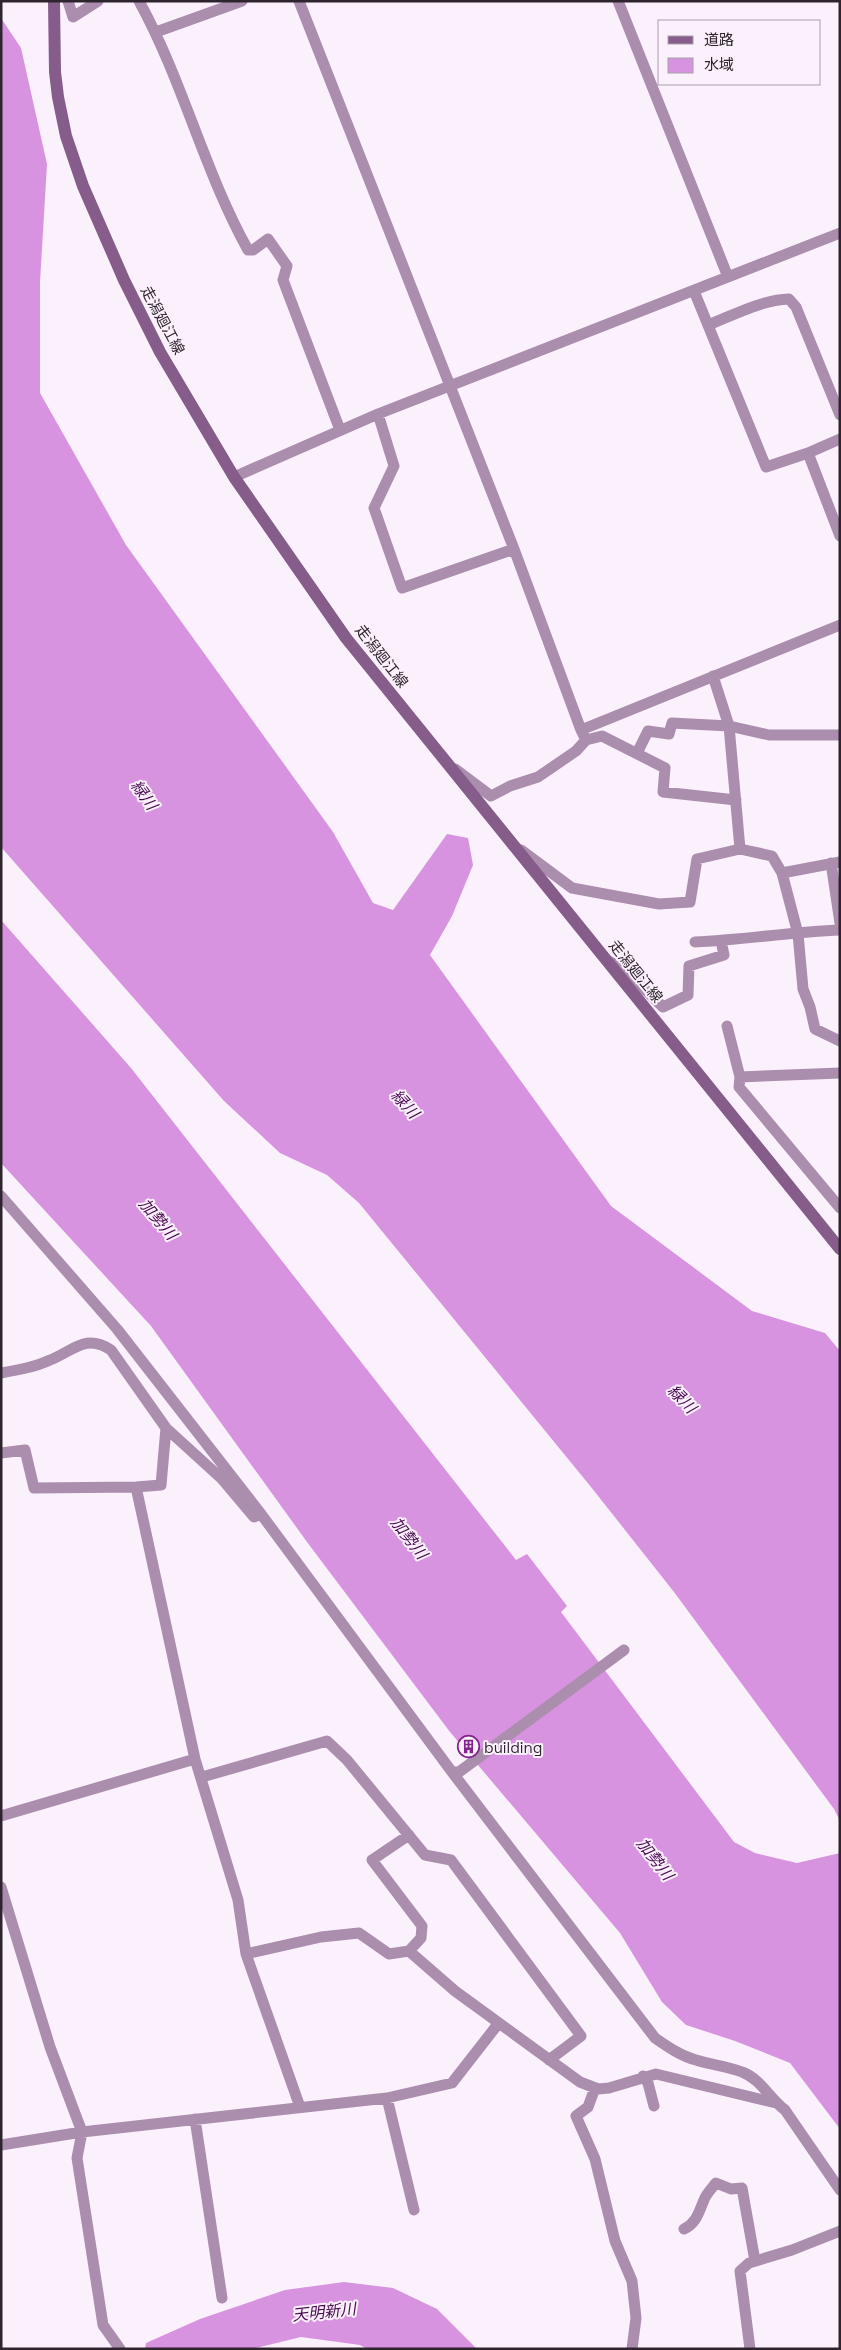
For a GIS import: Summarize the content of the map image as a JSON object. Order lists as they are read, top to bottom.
{
  "streets": {
    "main road": ["走潟廻江線"]
  },
  "water": ["緑川", "加勢川", "天明新川"],
  "places": {
    "building": ["building"]
  },
  "legend": ["道路", "水域"]
}
